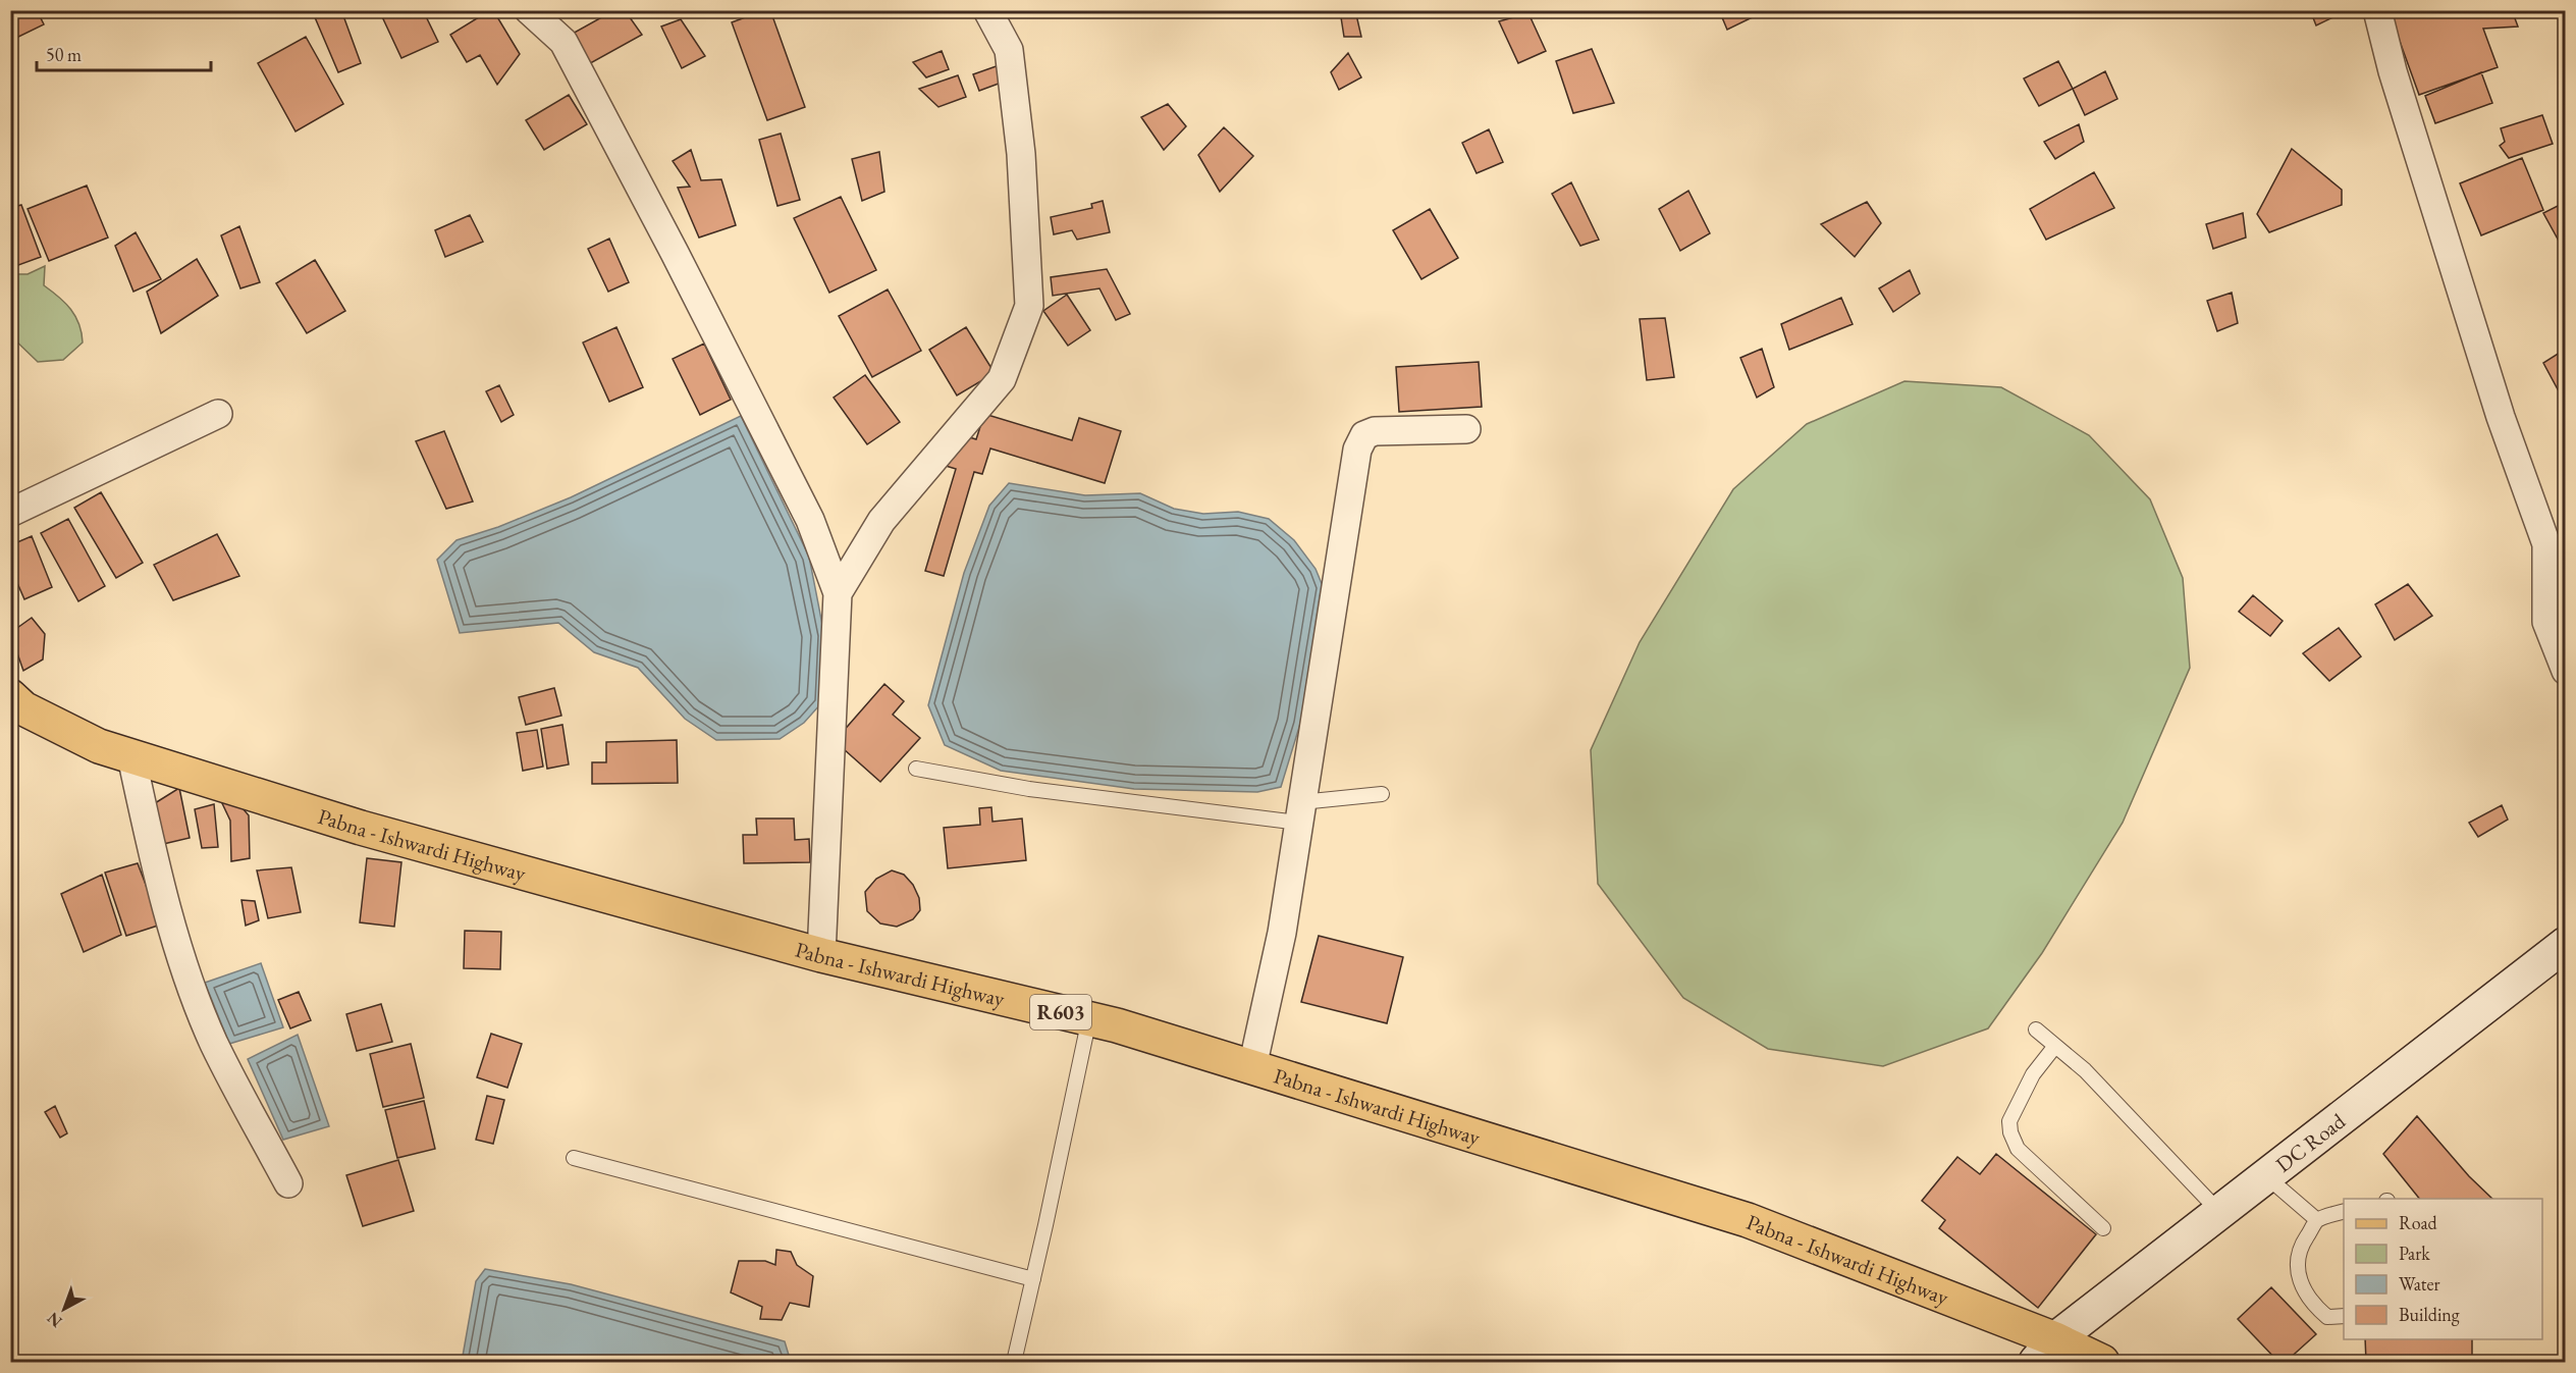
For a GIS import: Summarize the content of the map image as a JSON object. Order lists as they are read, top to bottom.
{
  "streets": {
    "main road": ["Pabna - Ishwardi Highway", "R603"],
    "street": ["DC Road"]
  },
  "crossings": [
    ["Pabna - Ishwardi Highway", "DC Road"]
  ],
  "legend": [
    "Road",
    "Park",
    "Water",
    "Building"
  ],
  "scale_bar": "50 m",
  "north": "bottom left"
}
